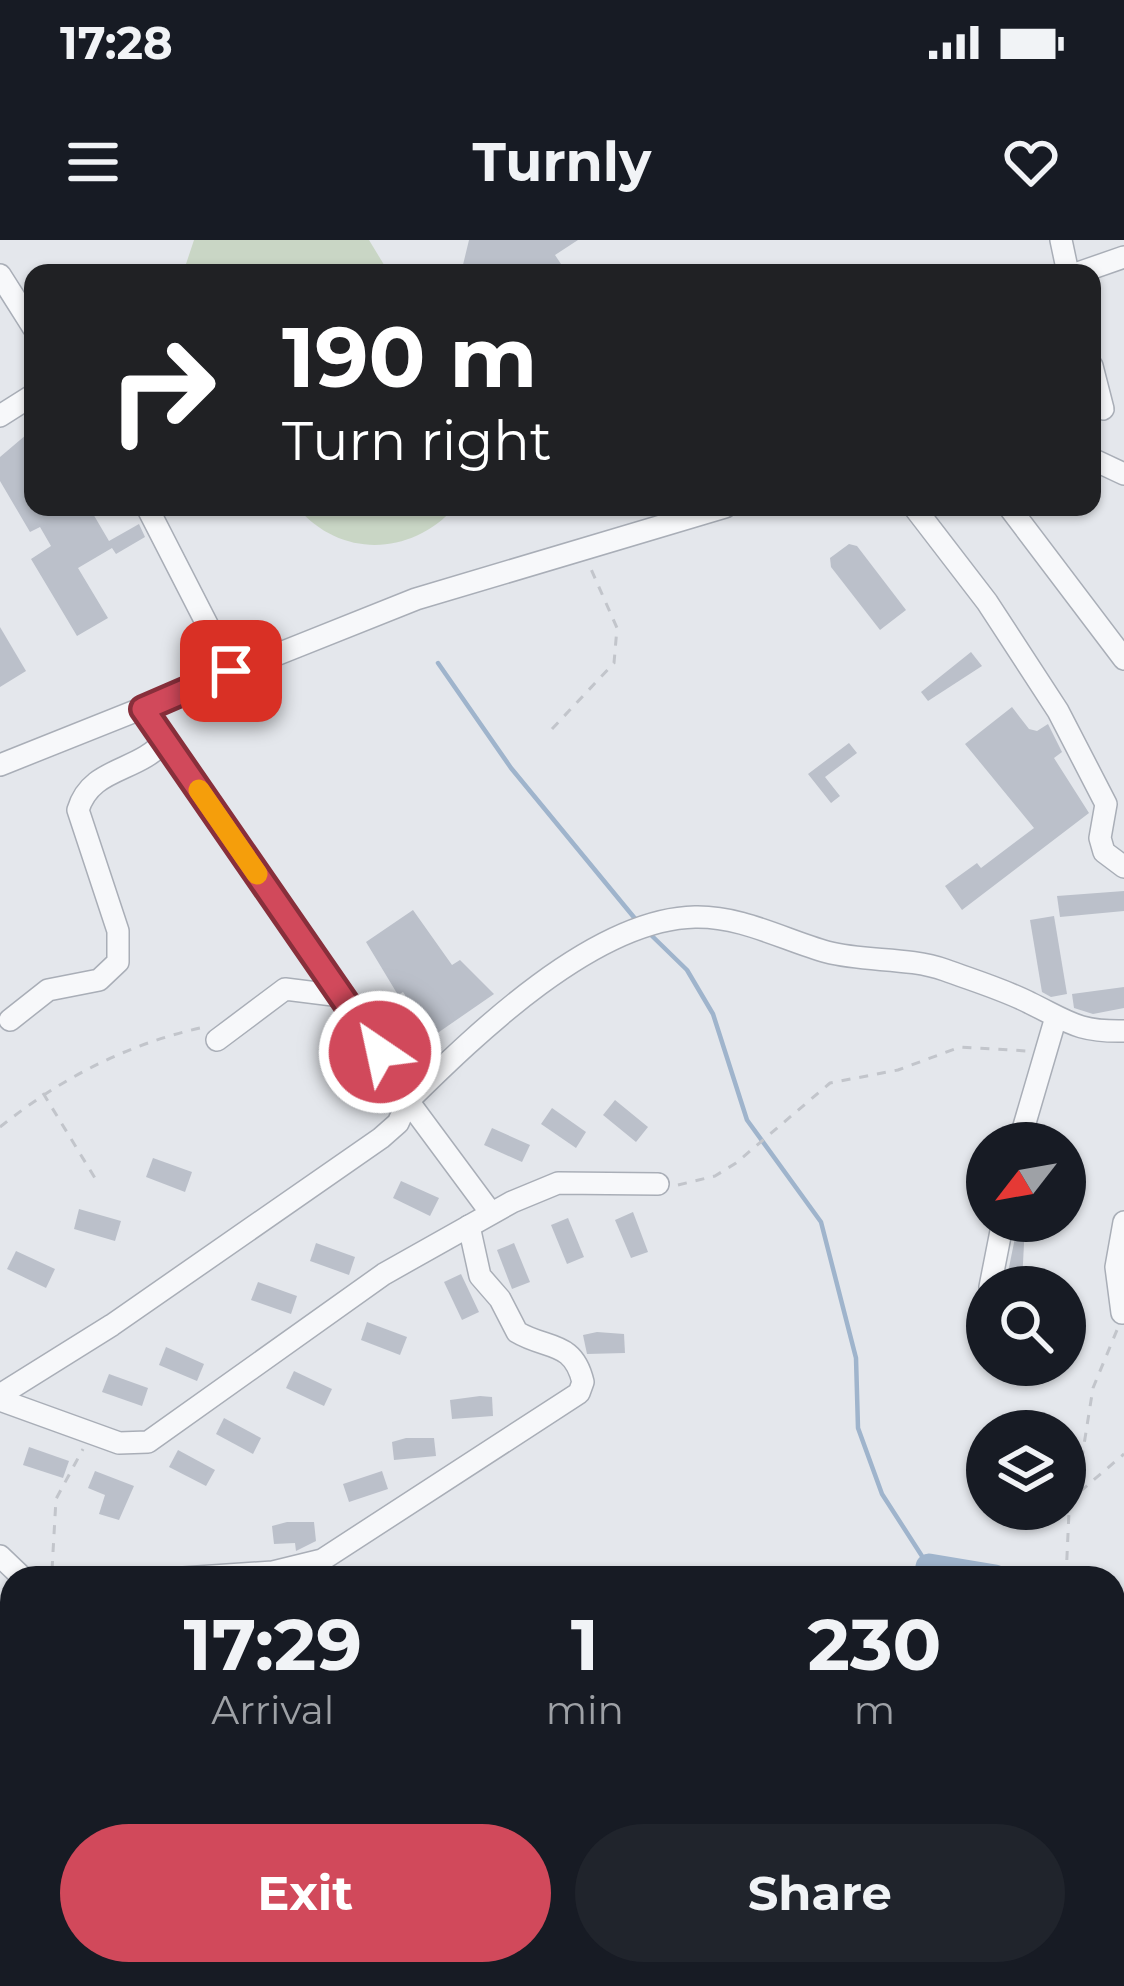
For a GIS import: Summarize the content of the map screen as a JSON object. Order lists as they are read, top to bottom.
{
  "north": "bottom left",
  "page": {
    "status": "17:28",
    "header": "Turnly",
    "turn": ["190 m", "Turn right"],
    "eta": [
      "17:29",
      "Arrival",
      "1",
      "min",
      "230",
      "m"
    ],
    "buttons": ["Exit", "Share"]
  }
}
